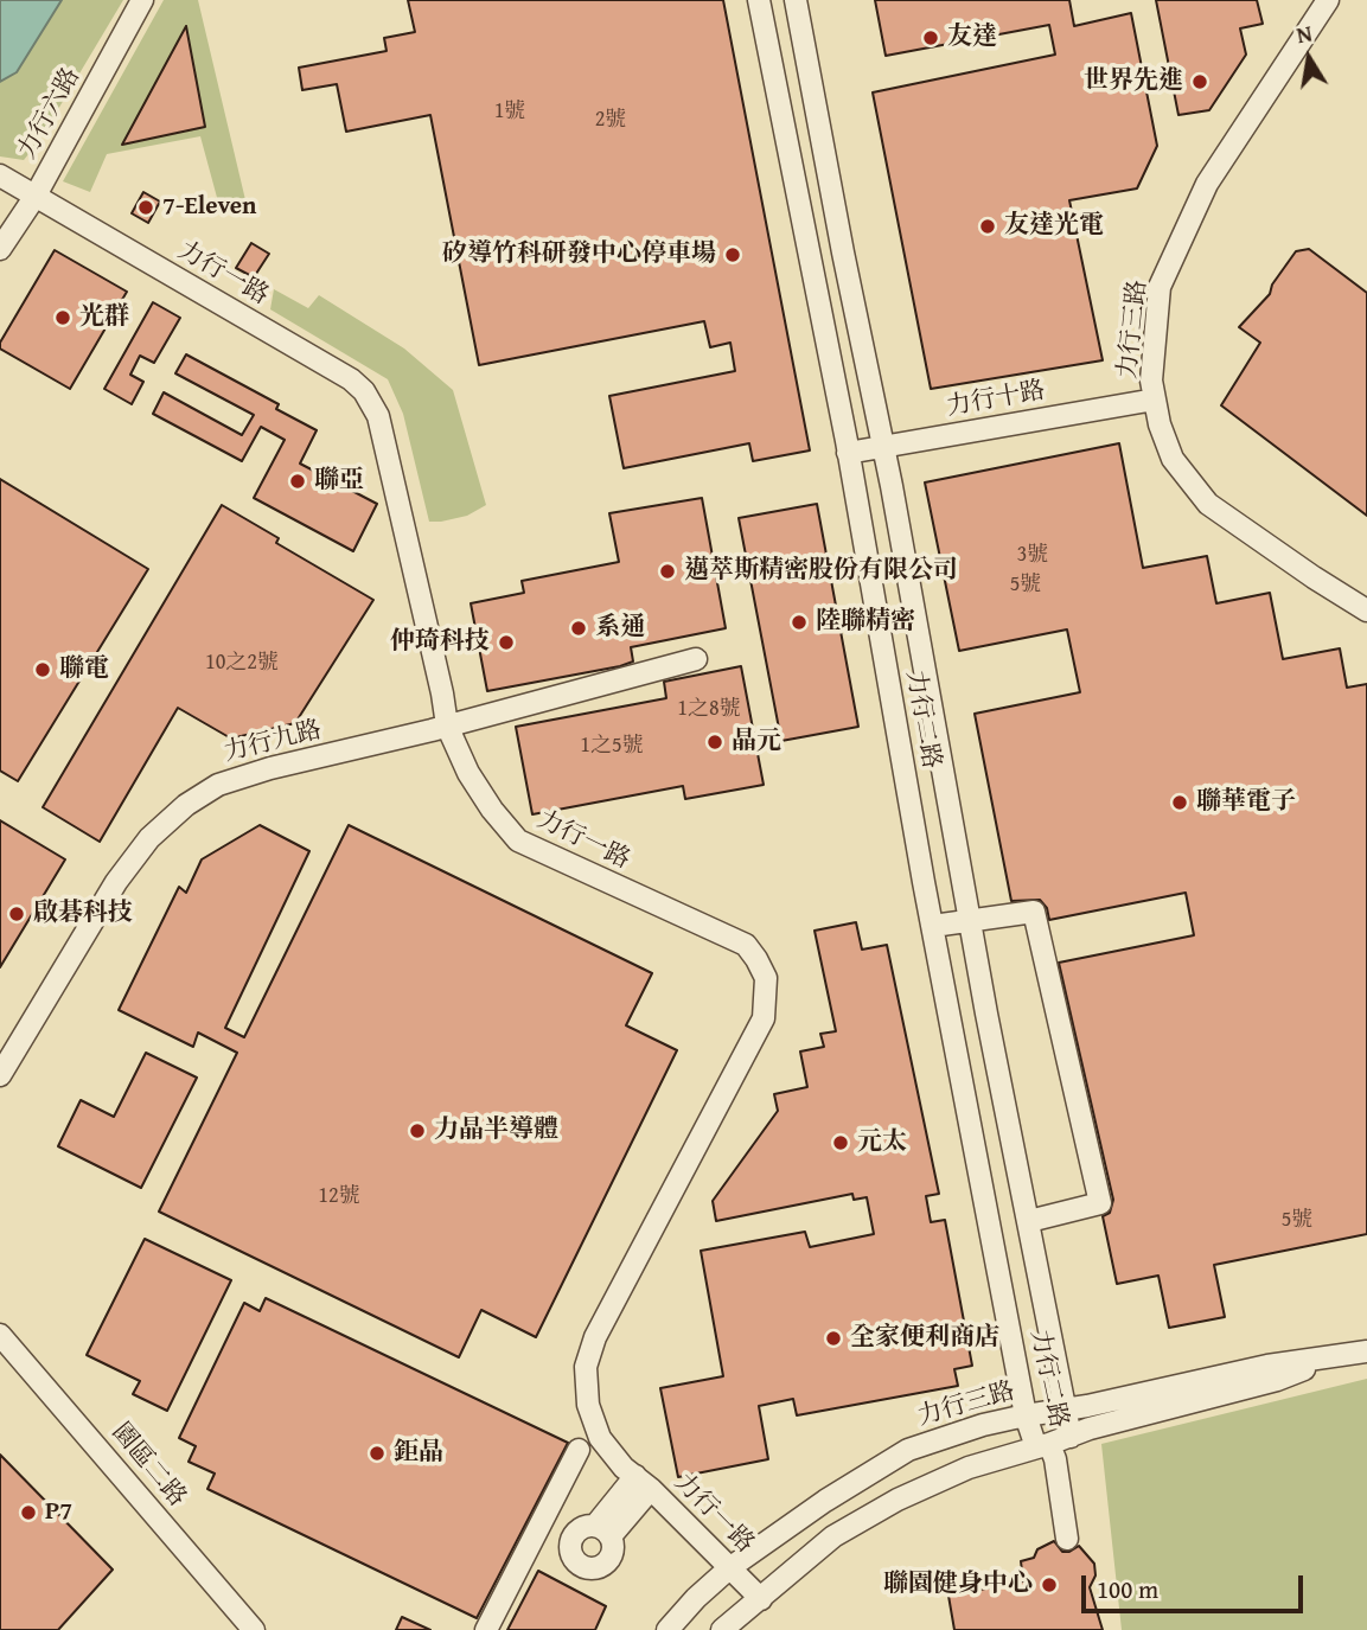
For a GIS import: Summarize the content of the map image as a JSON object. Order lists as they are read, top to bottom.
{
  "streets": {
    "street": [
      "力行六路",
      "力行一路",
      "力行三路",
      "力行十路",
      "力行二路",
      "力行九路",
      "園區二路"
    ]
  },
  "crossings": [
    ["力行六路", "力行一路"],
    ["力行一路", "力行三路"],
    ["力行一路", "力行九路"],
    ["力行三路", "力行十路"],
    ["力行三路", "力行二路"],
    ["力行十路", "力行二路"]
  ],
  "places": [
    "友達",
    "世界先進",
    "7-Eleven",
    "友達光電",
    "矽導竹科研發中心停車場",
    "光群",
    "聯亞",
    "邁萃斯精密股份有限公司",
    "陸聯精密",
    "系通",
    "仲琦科技",
    "聯電",
    "晶元",
    "聯華電子",
    "啟碁科技",
    "力晶半導體",
    "元太",
    "全家便利商店",
    "鉅晶",
    "P7",
    "聯園健身中心"
  ],
  "house_numbers": [
    "1號",
    "2號",
    "3號",
    "5號",
    "10之2號",
    "1之8號",
    "1之5號",
    "12號",
    "5號"
  ],
  "scale_bar": "100 m",
  "north": "top"
}
